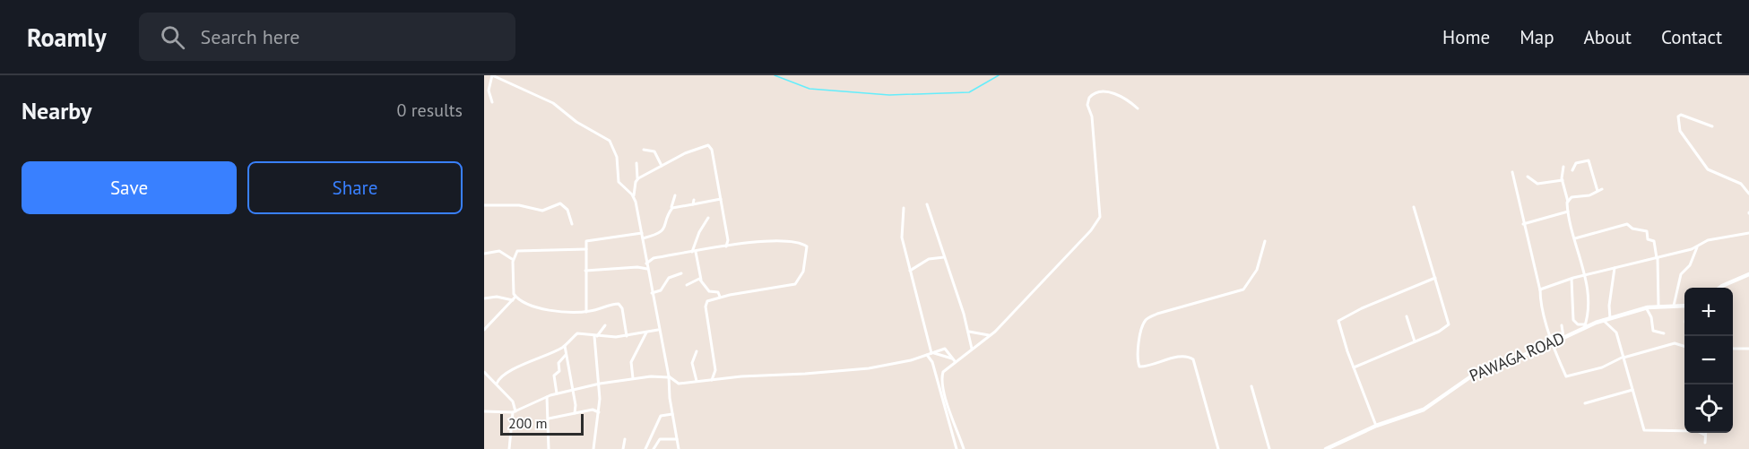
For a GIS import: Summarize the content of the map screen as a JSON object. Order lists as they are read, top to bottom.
{
  "streets": {
    "main road": ["PAWAGA ROAD"]
  },
  "scale_bar": "200 m",
  "page": {
    "header": "Roamly",
    "search": "Search here",
    "nav": [
      "Home",
      "Map",
      "About",
      "Contact"
    ],
    "heading": ["Nearby", "0 results"],
    "buttons": ["Save", "Share"],
    "map_buttons": ["+", "−"],
    "scale": "200 m"
  }
}
